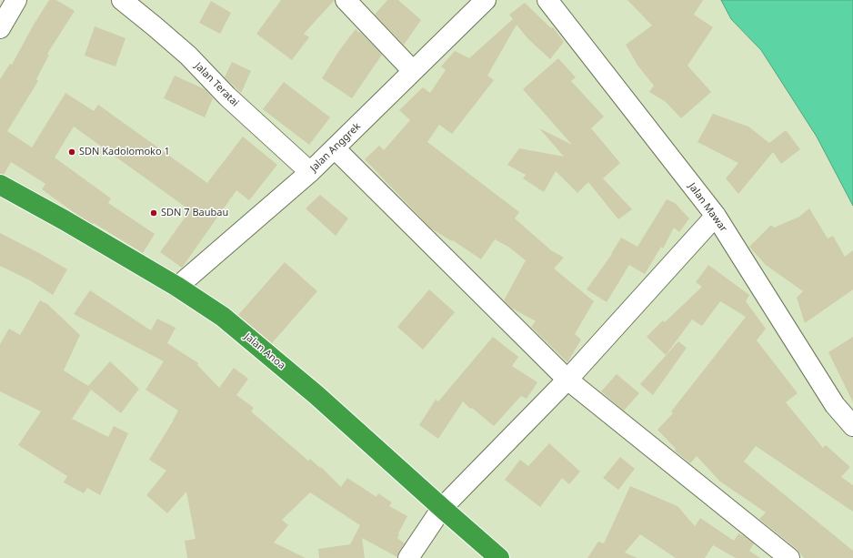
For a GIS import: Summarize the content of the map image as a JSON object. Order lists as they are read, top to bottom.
{
  "streets": {
    "highway": ["Jalan Anoa"],
    "street": ["Jalan Teratai", "Jalan Anggrek", "Jalan Mawar"]
  },
  "crossings": [
    ["Jalan Teratai", "Jalan Anggrek"],
    ["Jalan Anggrek", "Jalan Anoa"]
  ],
  "places": ["SDN Kadolomoko 1", "SDN 7 Baubau"]
}
